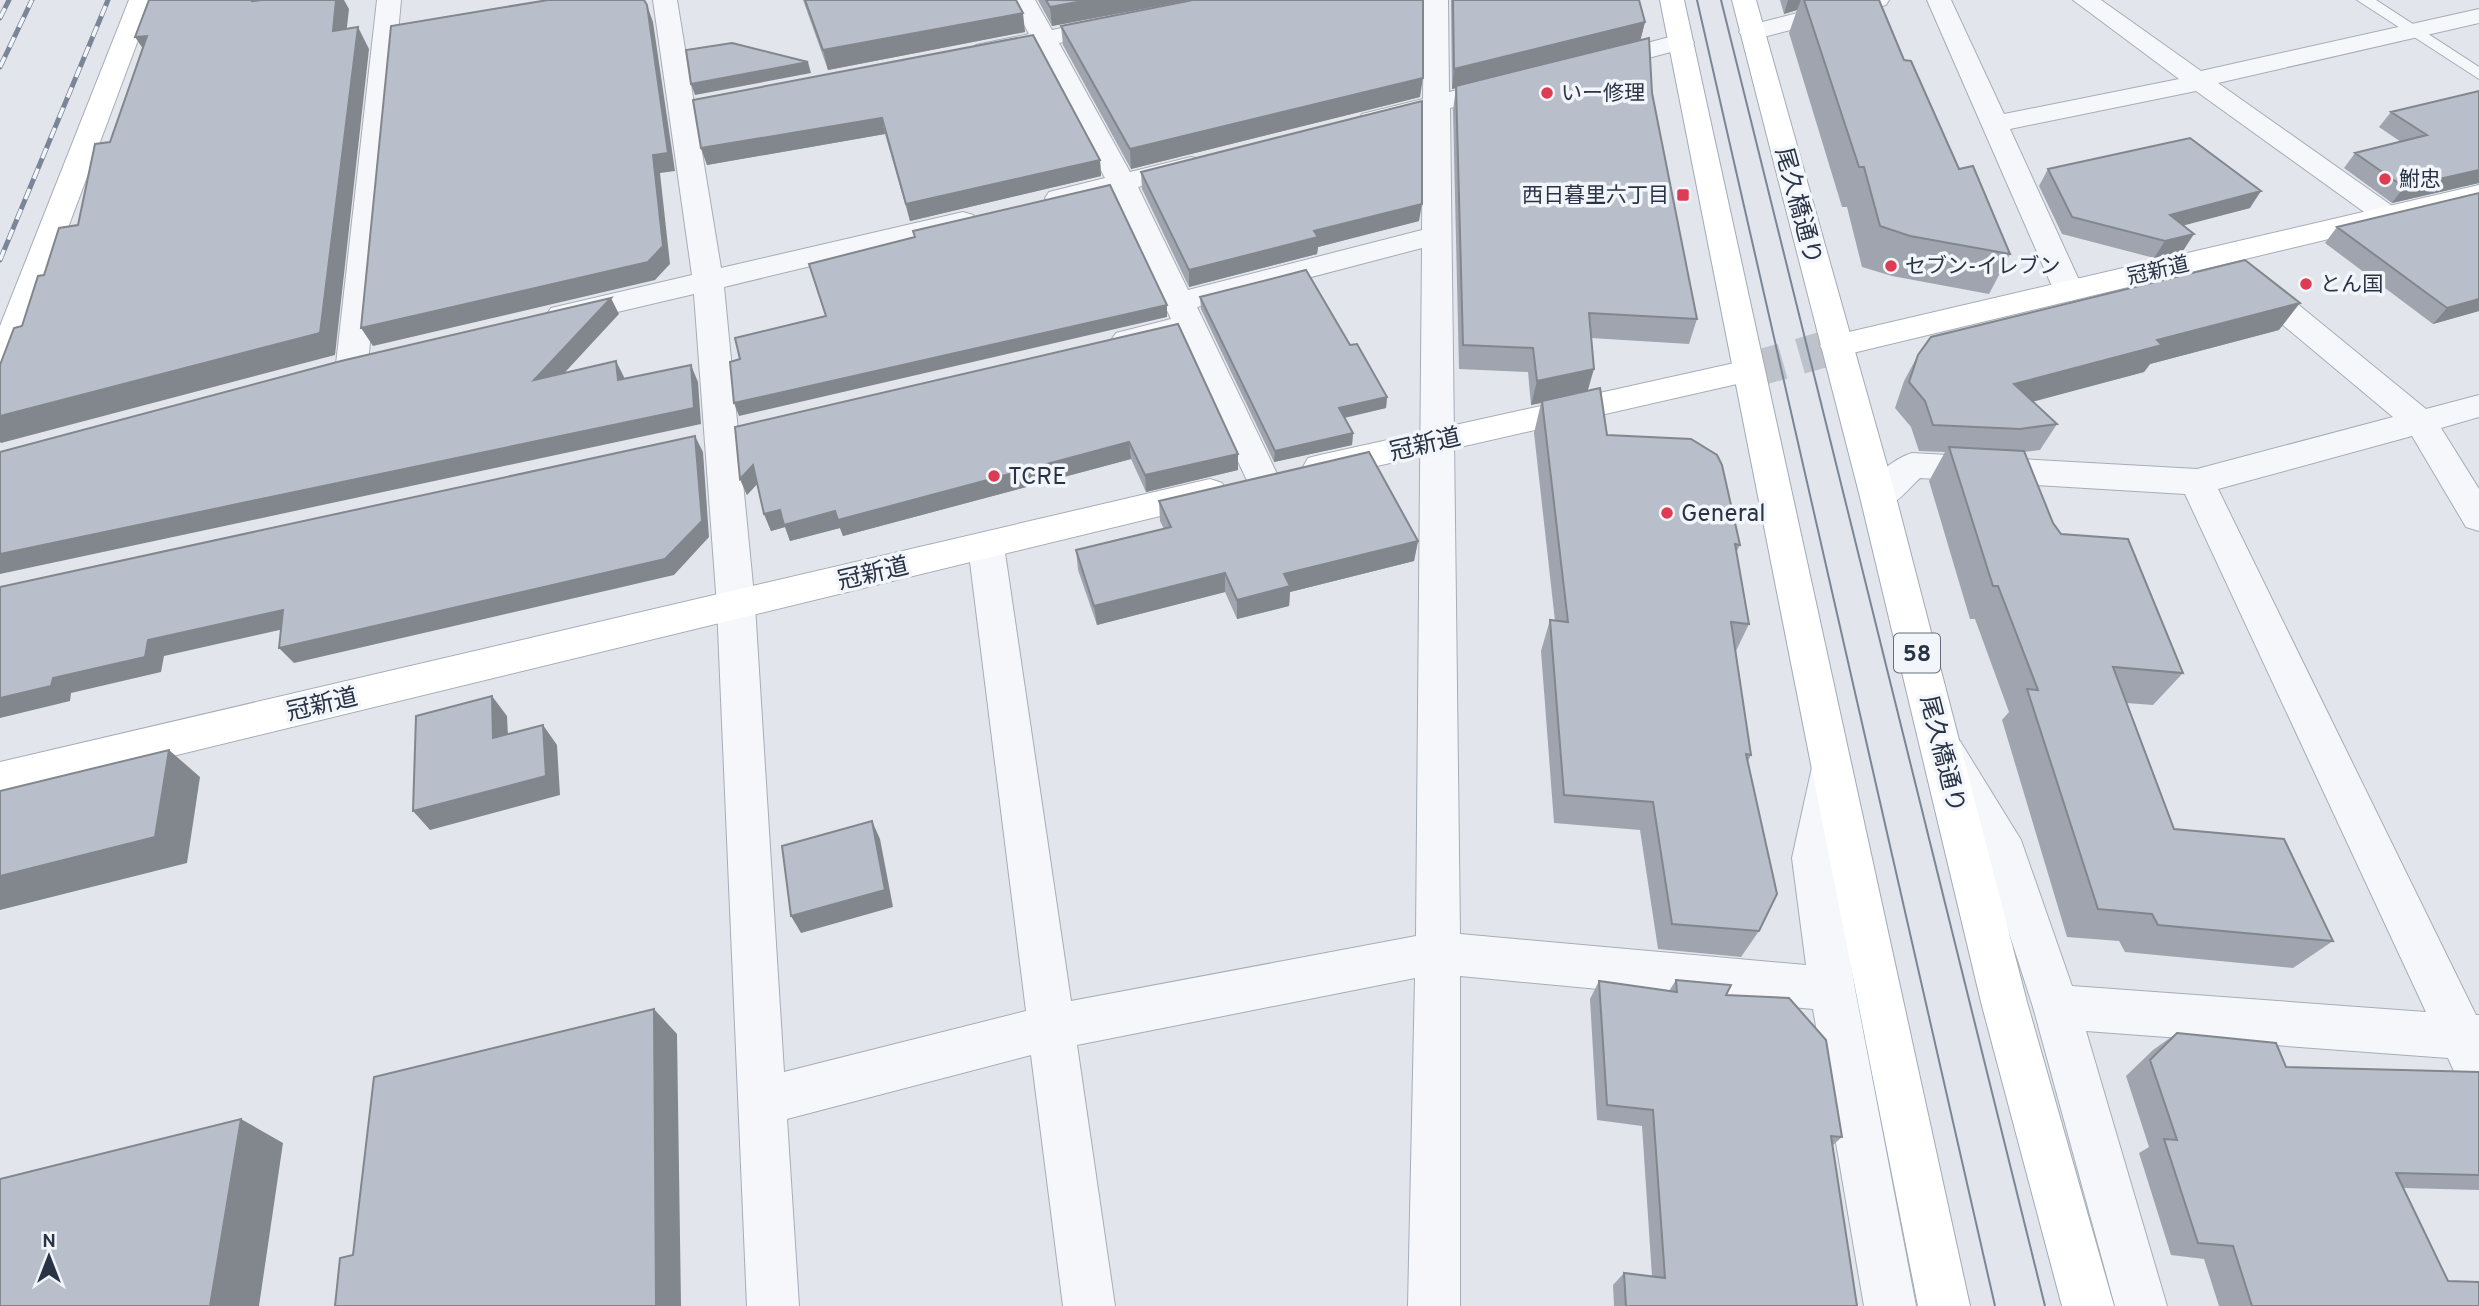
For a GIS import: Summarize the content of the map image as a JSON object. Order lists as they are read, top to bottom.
{
  "streets": {
    "street": ["尾久橋通り", "冠新道", "58"]
  },
  "crossings": [
    ["尾久橋通り", "冠新道"]
  ],
  "places": {
    "other": [
      "いー修理",
      "鮒忠",
      "セブン-イレブン",
      "とん国",
      "TCRE",
      "General"
    ],
    "transit": ["西日暮里六丁目"]
  },
  "north": "top"
}
